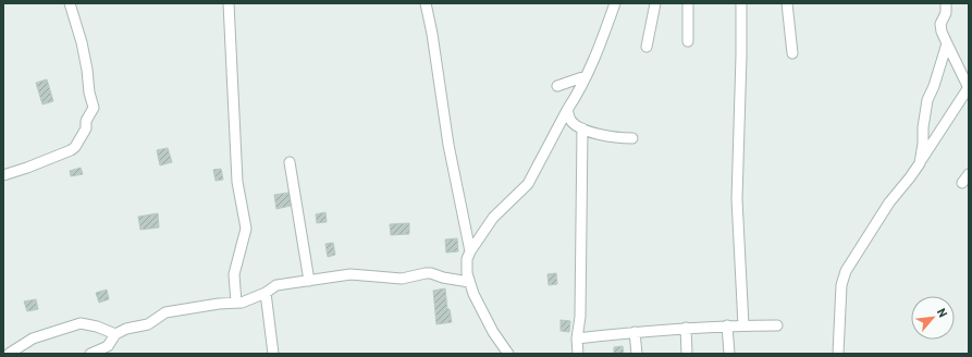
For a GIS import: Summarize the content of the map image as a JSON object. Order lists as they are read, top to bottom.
{
  "north": "top right"
}
